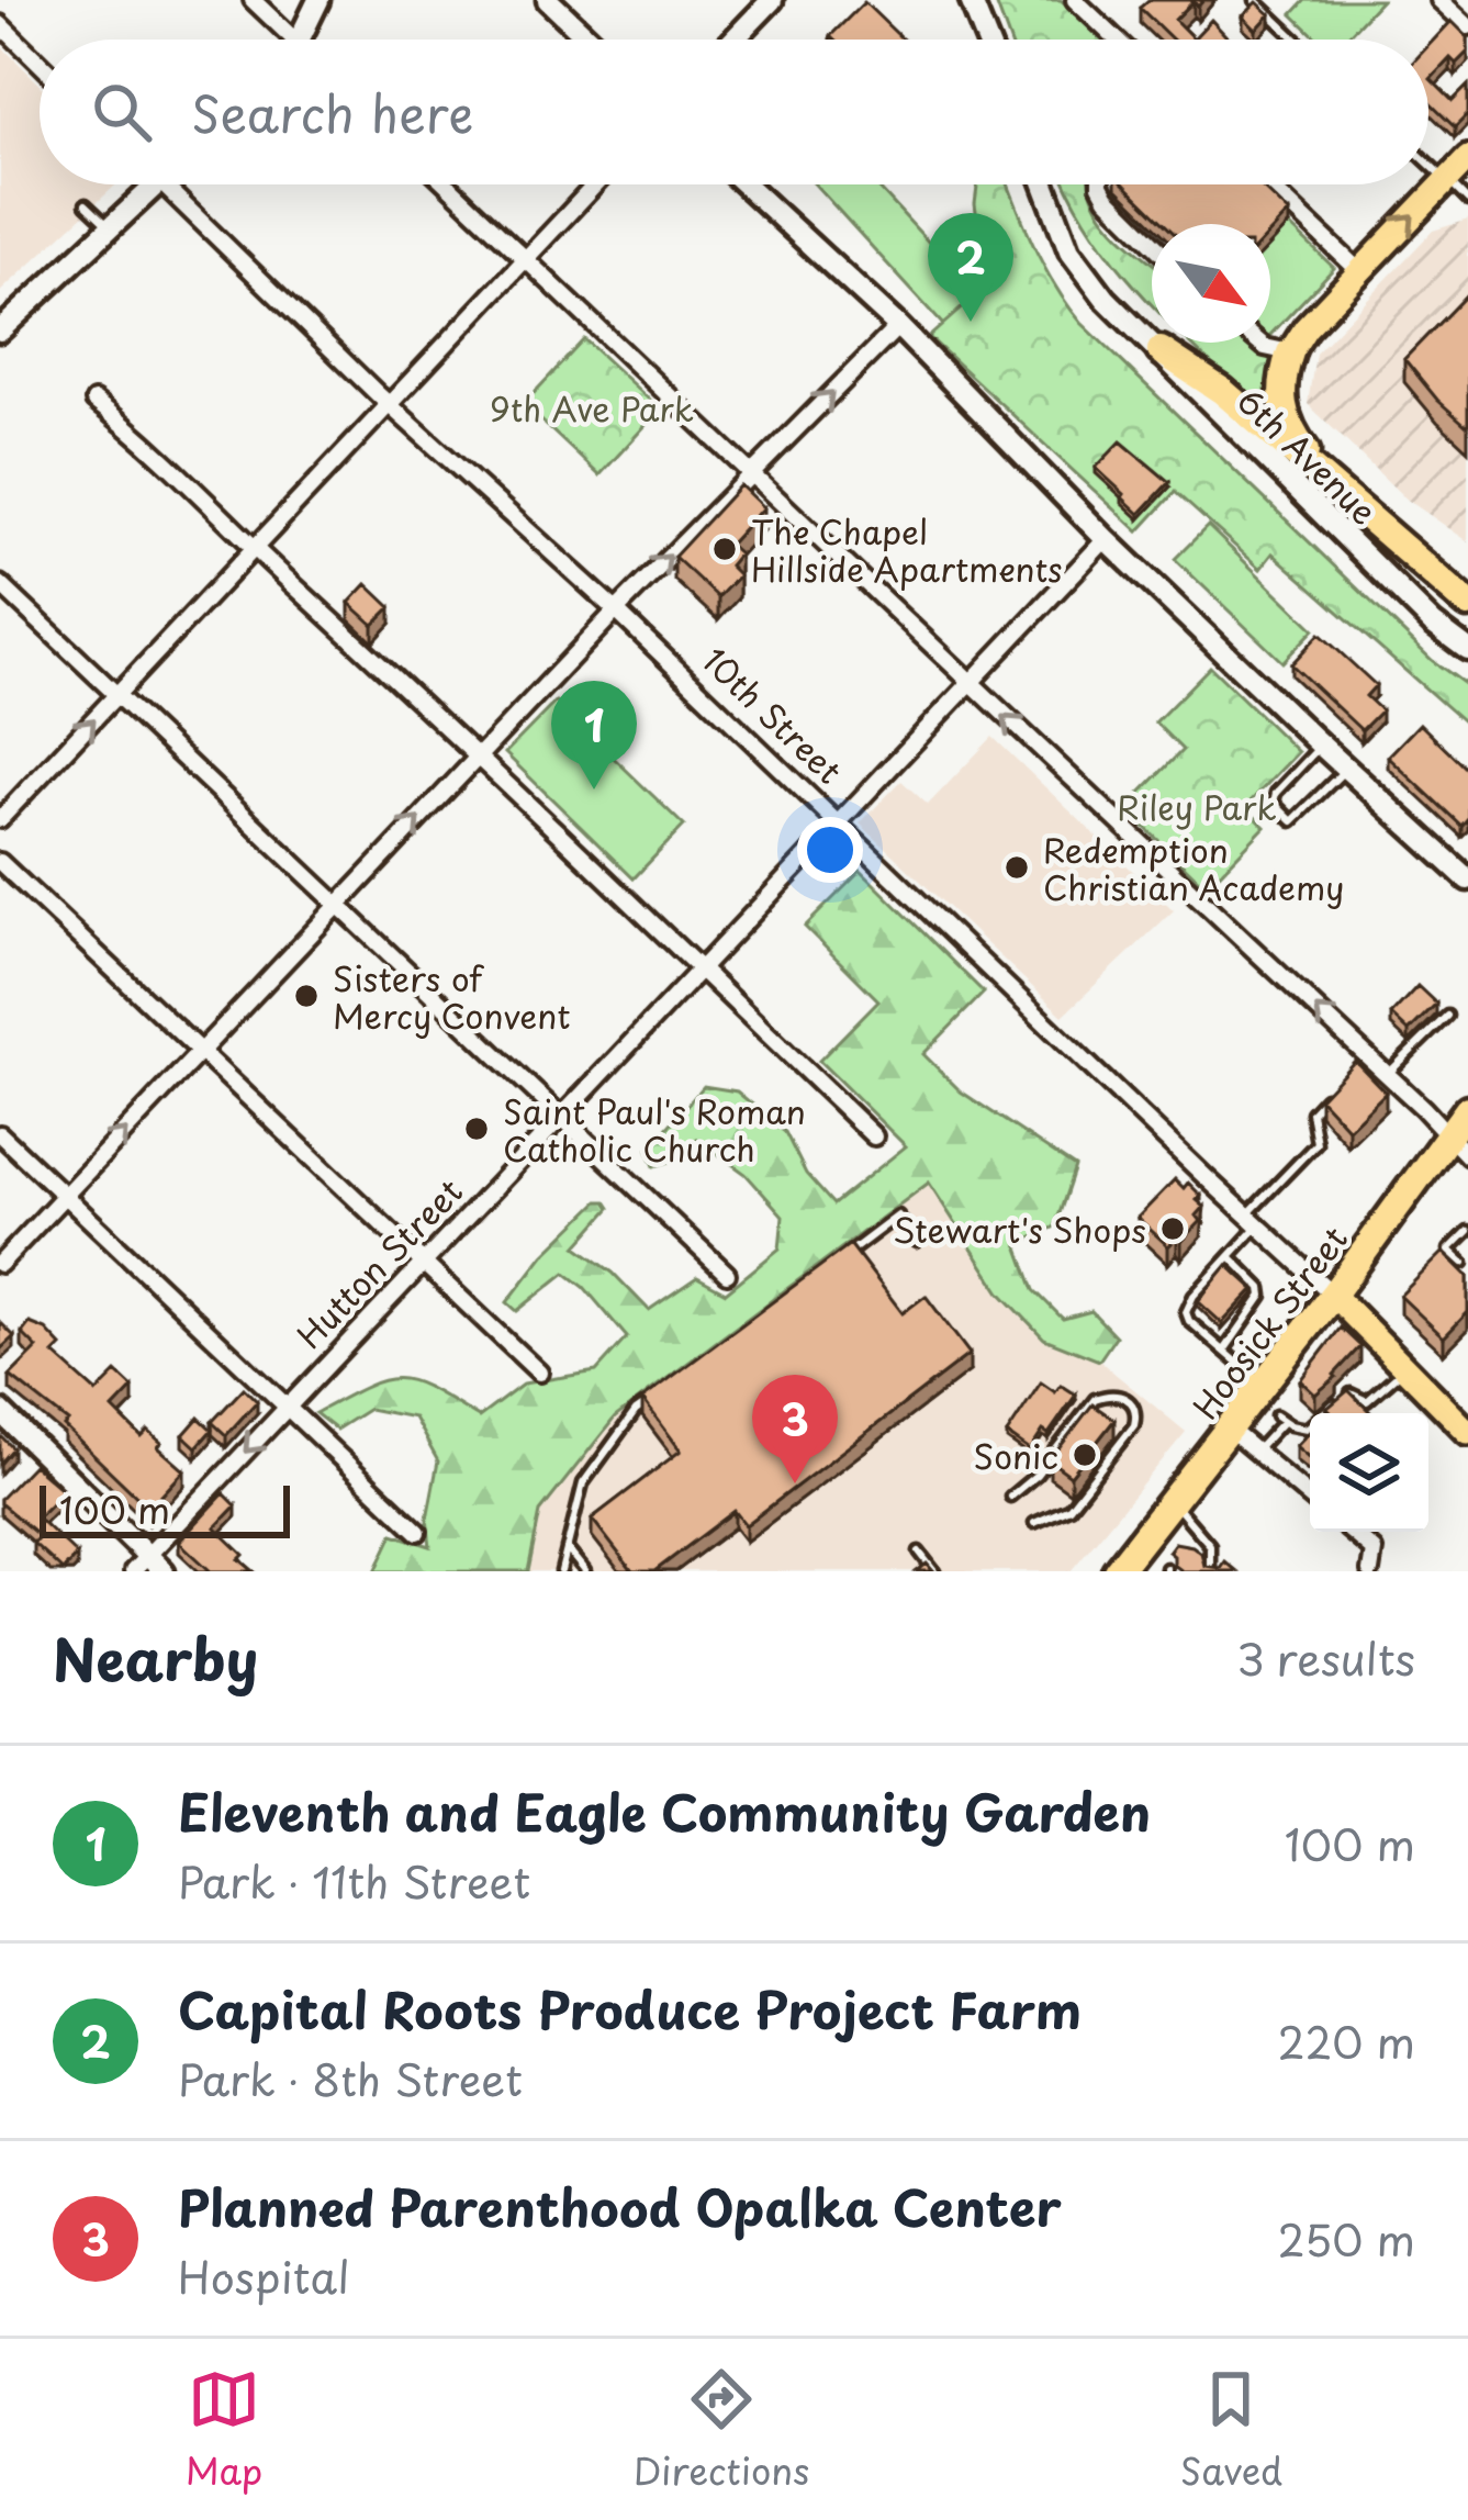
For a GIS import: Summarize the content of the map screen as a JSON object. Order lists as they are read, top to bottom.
{
  "streets": {
    "highway": ["Hoosick Street"],
    "main road": ["10th Street"],
    "street": ["6th Avenue", "Hutton Street"]
  },
  "crossings": [
    ["10th Street", "Hutton Street"],
    ["10th Street", "Hoosick Street"]
  ],
  "parks": ["9th Ave Park", "Riley Park"],
  "places": [
    "The Chapel Hillside Apartments",
    "Redemption Christian Academy",
    "Sisters of Mercy Convent",
    "Saint Paul's Roman Catholic Church",
    "Stewart's Shops",
    "Sonic"
  ],
  "scale_bar": "100 m",
  "north": "bottom right",
  "page": {
    "search": "Search here",
    "pins": ["2", "1", "3"],
    "scale": "100 m",
    "heading": ["Nearby", "3 results"],
    "list": [
      {
        "mark": "1",
        "name": "Eleventh and Eagle Community Garden",
        "note": "Park · 11th Street",
        "value": "100 m"
      },
      {
        "mark": "2",
        "name": "Capital Roots Produce Project Farm",
        "note": "Park · 8th Street",
        "value": "220 m"
      },
      {
        "mark": "3",
        "name": "Planned Parenthood Opalka Center",
        "note": "Hospital",
        "value": "250 m"
      }
    ],
    "nav": ["Map", "Directions", "Saved"]
  }
}
